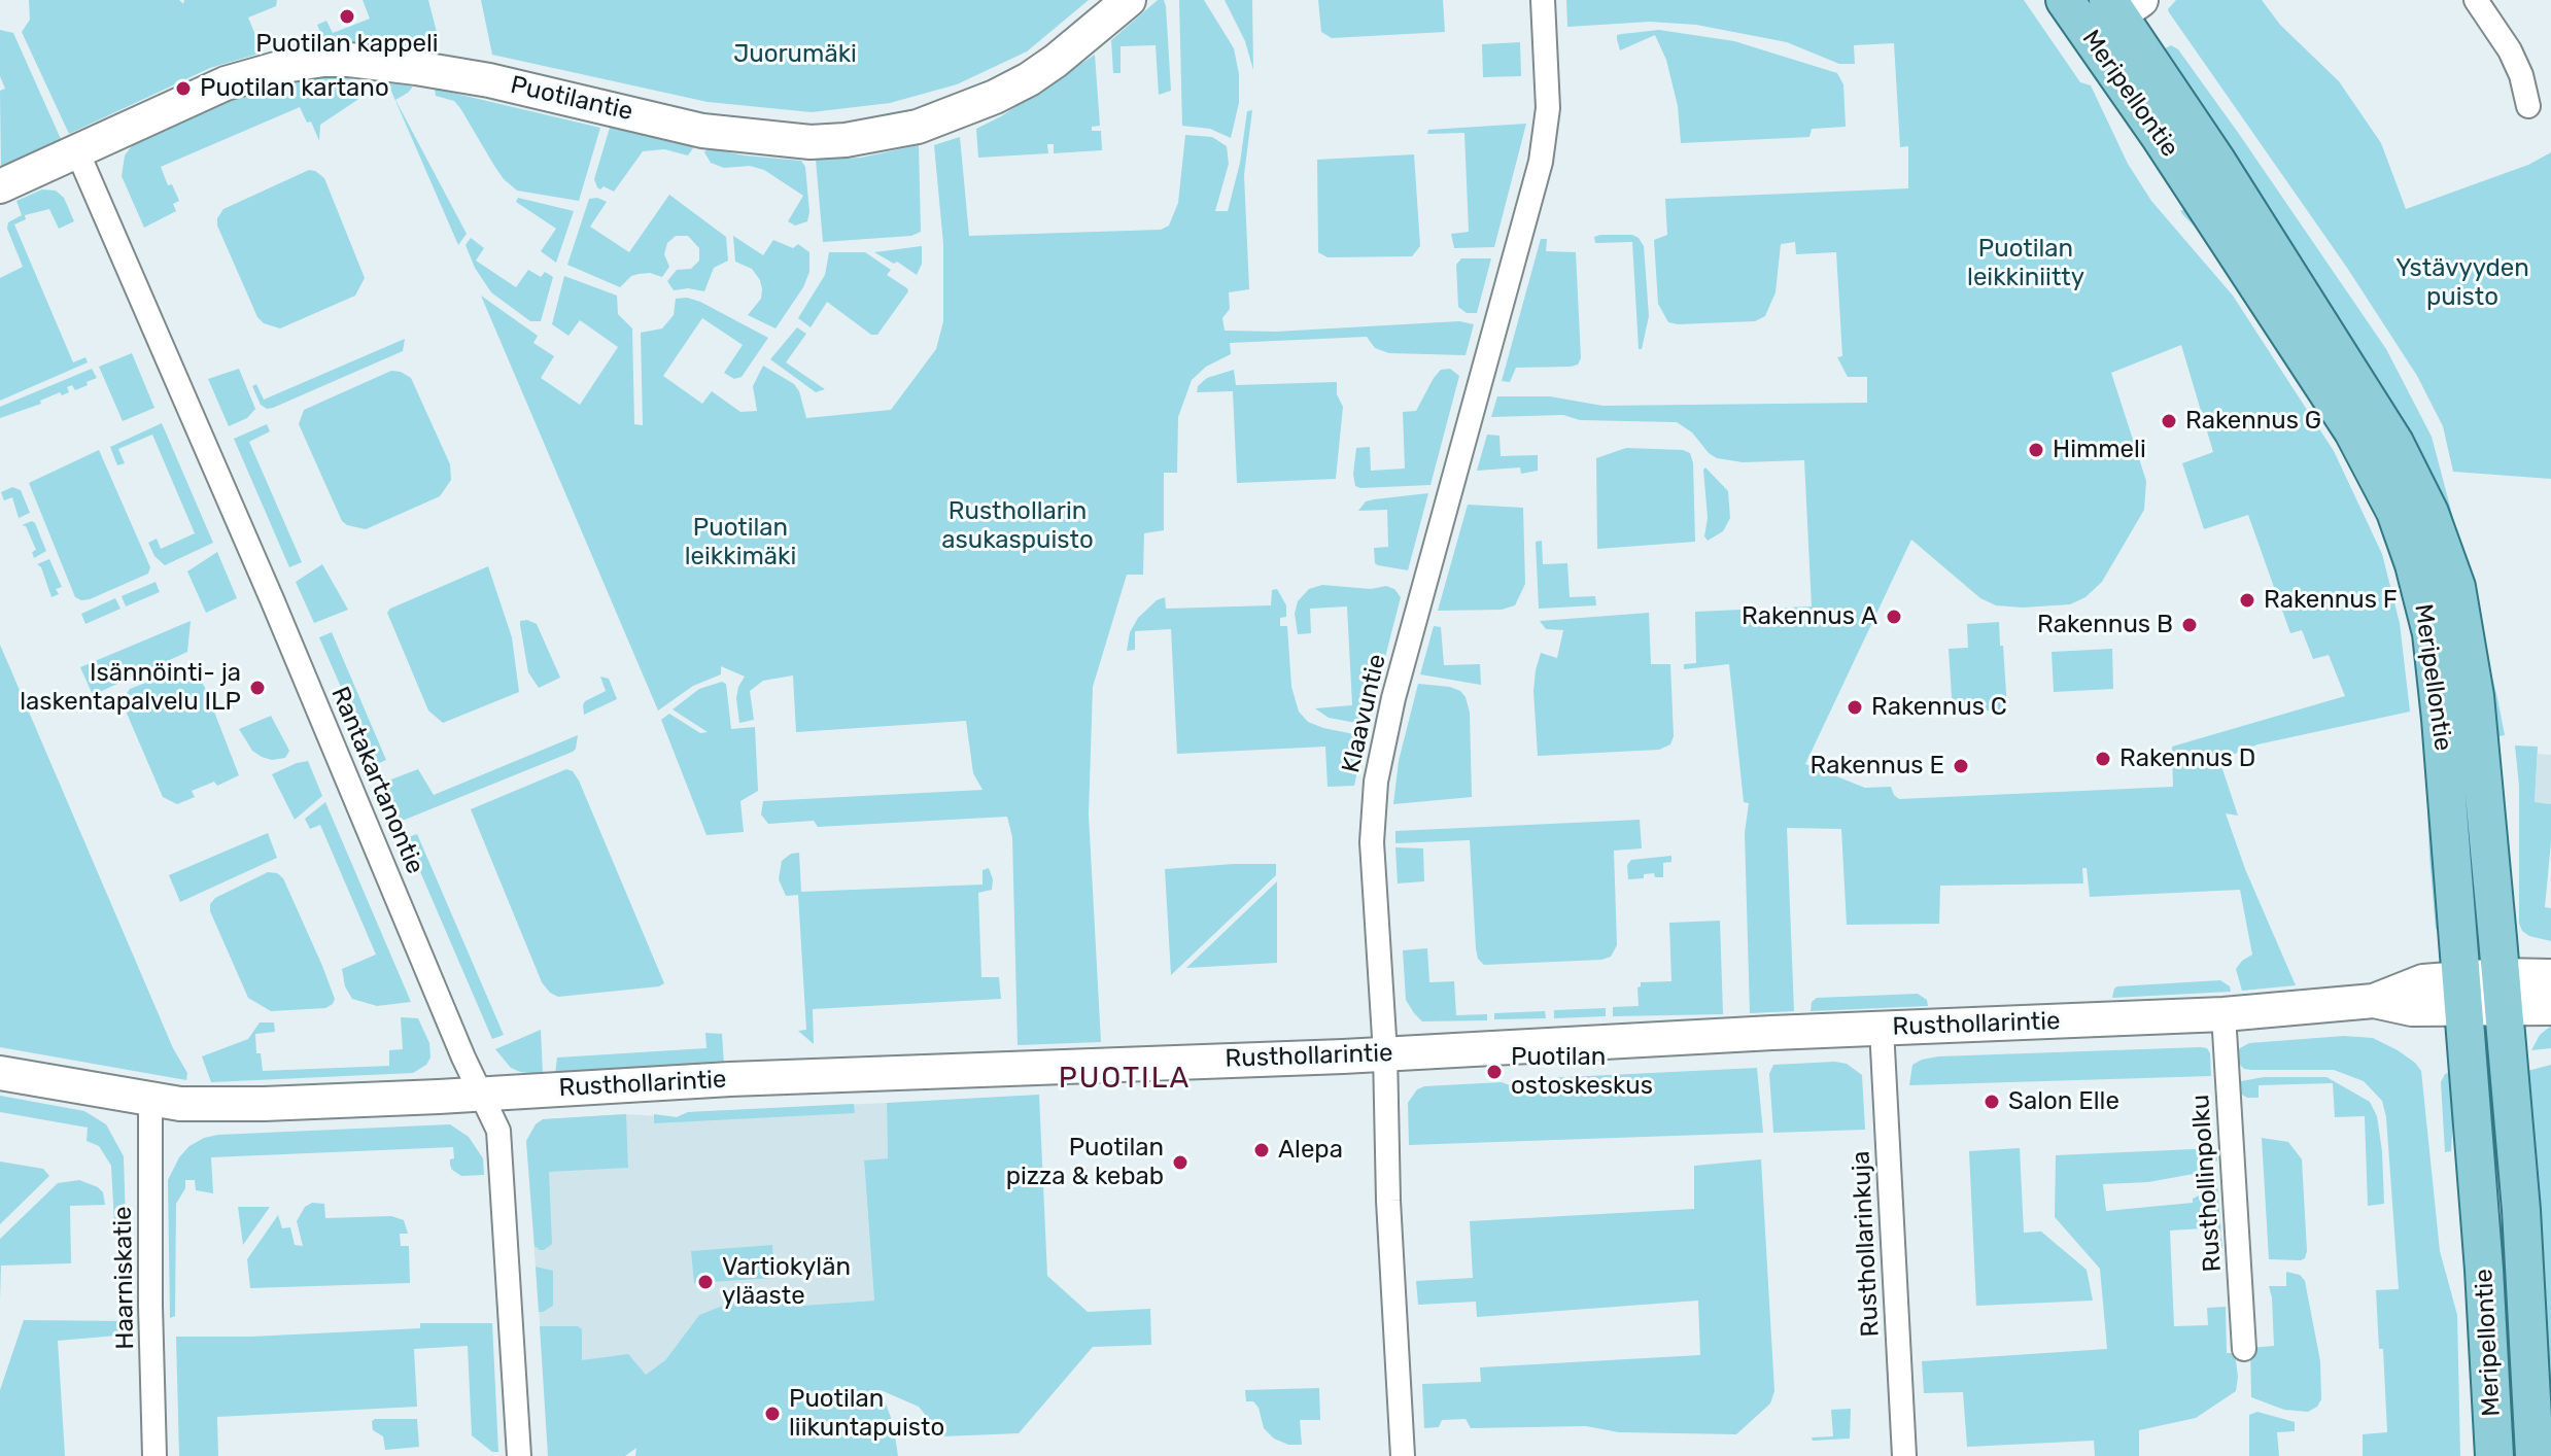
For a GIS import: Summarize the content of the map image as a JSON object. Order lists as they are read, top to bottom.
{
  "streets": {
    "main road": ["Meripellontie", "Puotilantie", "Rusthollarintie"],
    "street": [
      "Klaavuntie",
      "Rantakartanontie",
      "Rusthollinpolku",
      "Rusthollarinkuja",
      "Haarniskatie"
    ]
  },
  "crossings": [
    ["Meripellontie", "Rusthollarintie"],
    ["Puotilantie", "Rantakartanontie"],
    ["Klaavuntie", "Rusthollarintie"],
    ["Rantakartanontie", "Rusthollarintie"],
    ["Rusthollarintie", "Rusthollinpolku"],
    ["Rusthollarintie", "Rusthollarinkuja"],
    ["Rusthollarintie", "Haarniskatie"]
  ],
  "districts": ["PUOTILA"],
  "parks": [
    "Juorumäki",
    "Puotilan leikkiniitty",
    "Ystävyyden puisto",
    "Rusthollarin asukaspuisto",
    "Puotilan leikkimäki"
  ],
  "places": [
    "Puotilan kappeli",
    "Puotilan kartano",
    "Rakennus G",
    "Himmeli",
    "Rakennus F",
    "Rakennus A",
    "Rakennus B",
    "Isännöinti- ja laskentapalvelu ILP",
    "Rakennus C",
    "Rakennus D",
    "Rakennus E",
    "Puotilan ostoskeskus",
    "Salon Elle",
    "Alepa",
    "Puotilan pizza & kebab",
    "Vartiokylän yläaste",
    "Puotilan liikuntapuisto"
  ]
}
